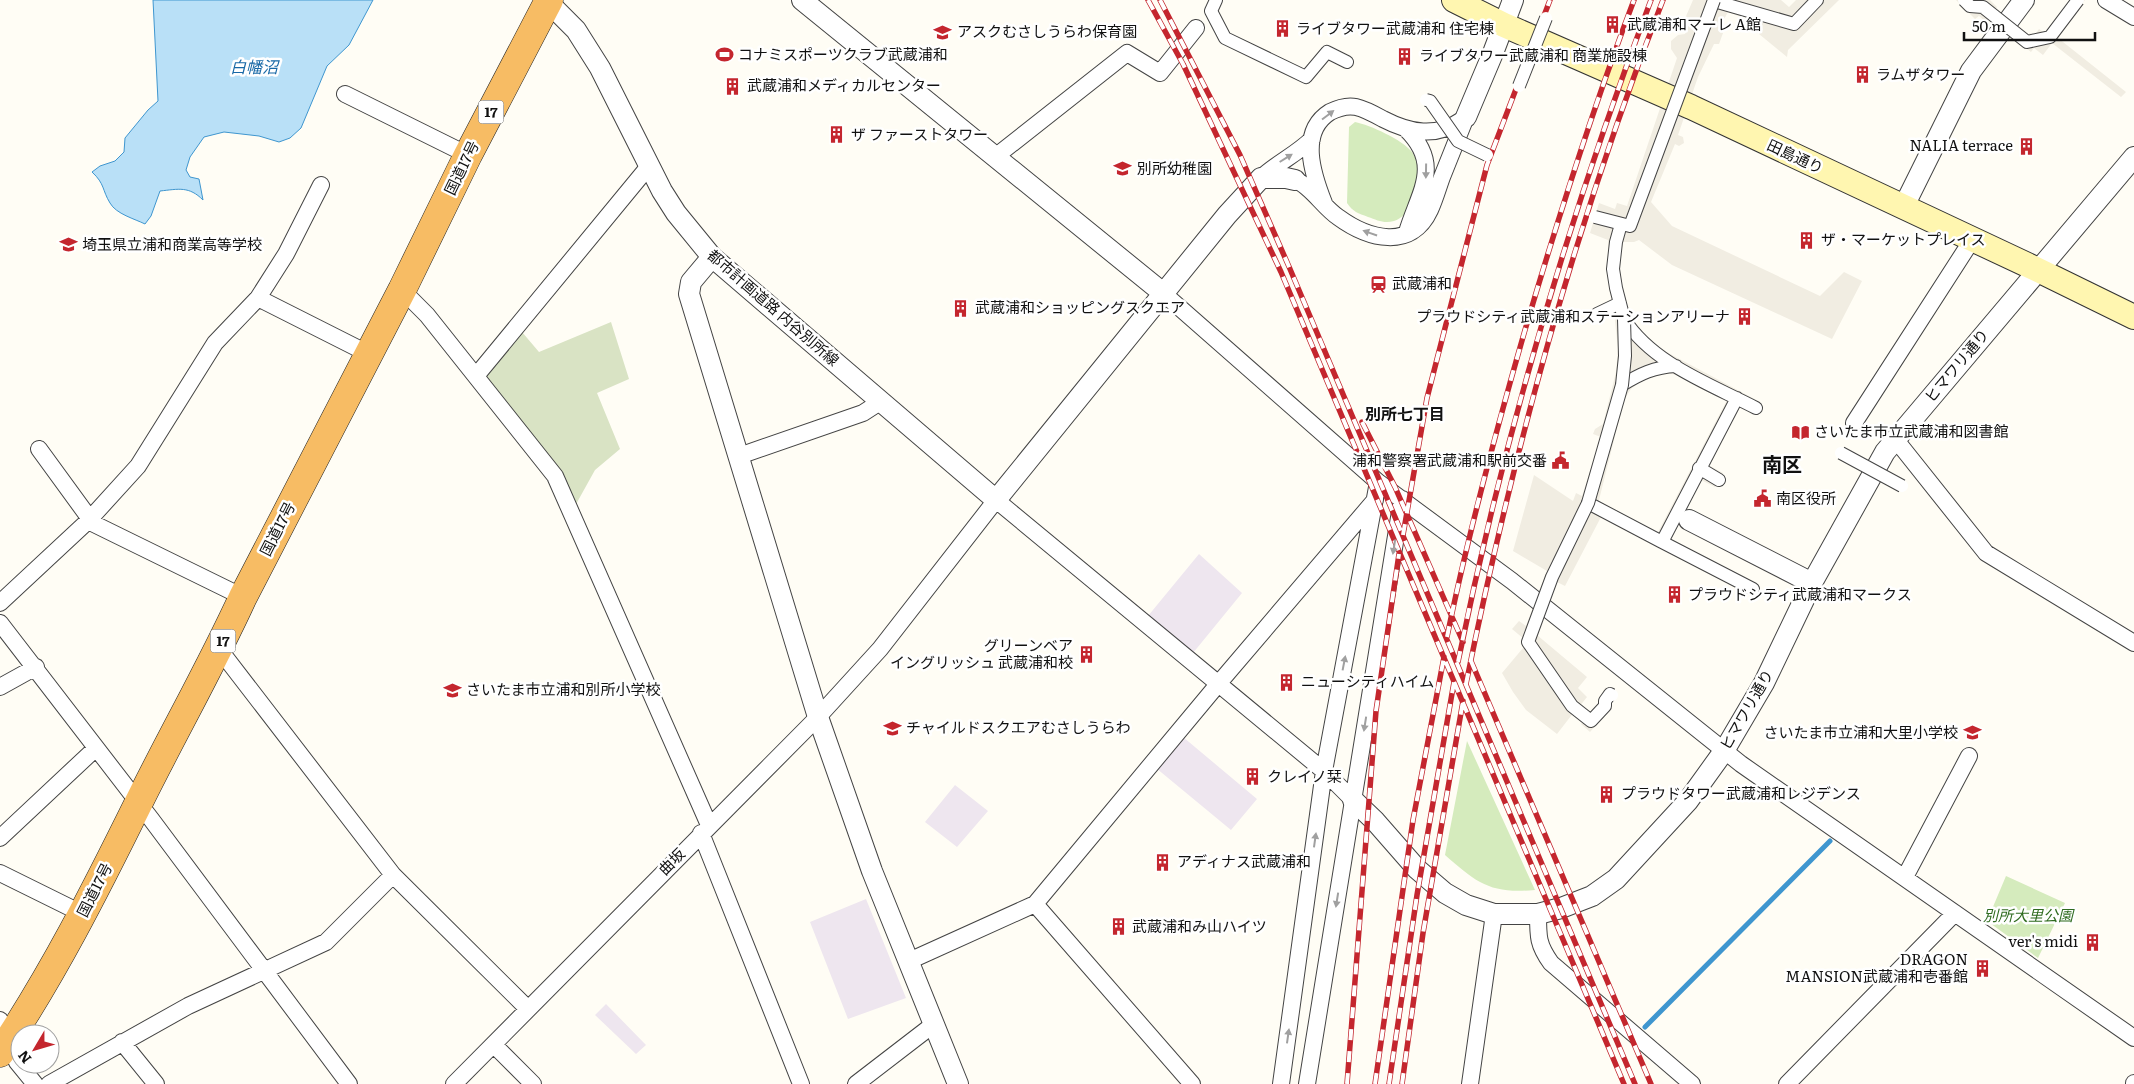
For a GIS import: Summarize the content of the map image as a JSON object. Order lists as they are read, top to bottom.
{
  "streets": {
    "highway": ["17", "国道17号"],
    "main road": ["田島通り"],
    "street": ["都市計画道路 内谷別所線", "ヒマワリ通り", "曲坂"]
  },
  "crossings": [
    ["田島通り", "ヒマワリ通り"],
    ["国道17号", "都市計画道路 内谷別所線"],
    ["都市計画道路 内谷別所線", "曲坂"]
  ],
  "districts": ["別所七丁目", "南区"],
  "water": ["白幡沼"],
  "parks": ["別所大里公園"],
  "places": {
    "building": [
      "武蔵浦和マーレ A館",
      "ライブタワー武蔵浦和 住宅棟",
      "ライブタワー武蔵浦和 商業施設棟",
      "ラムザタワー",
      "武蔵浦和メディカルセンター",
      "ザ ファーストタワー",
      "NALIA terrace",
      "ザ・マーケットプレイス",
      "武蔵浦和ショッピングスクエア",
      "プラウドシティ武蔵浦和ステーションアリーナ",
      "プラウドシティ武蔵浦和マークス",
      "グリーンベア イングリッシュ 武蔵浦和校",
      "ニューシティハイム",
      "クレイノ栞",
      "プラウドタワー武蔵浦和レジデンス",
      "アディナス武蔵浦和",
      "武蔵浦和み山ハイツ",
      "ver's midi",
      "DRAGON MANSION武蔵浦和壱番館"
    ],
    "school or university": [
      "アスクむさしうらわ保育園",
      "別所幼稚園",
      "埼玉県立浦和商業高等学校",
      "さいたま市立浦和別所小学校",
      "チャイルドスクエアむさしうらわ",
      "さいたま市立浦和大里小学校"
    ],
    "sports": ["コナミスポーツクラブ武蔵浦和"],
    "station": ["武蔵浦和"],
    "library": ["さいたま市立武蔵浦和図書館"],
    "public building": ["浦和警察署武蔵浦和駅前交番", "南区役所"]
  },
  "scale_bar": "50 m",
  "north": "bottom left"
}
